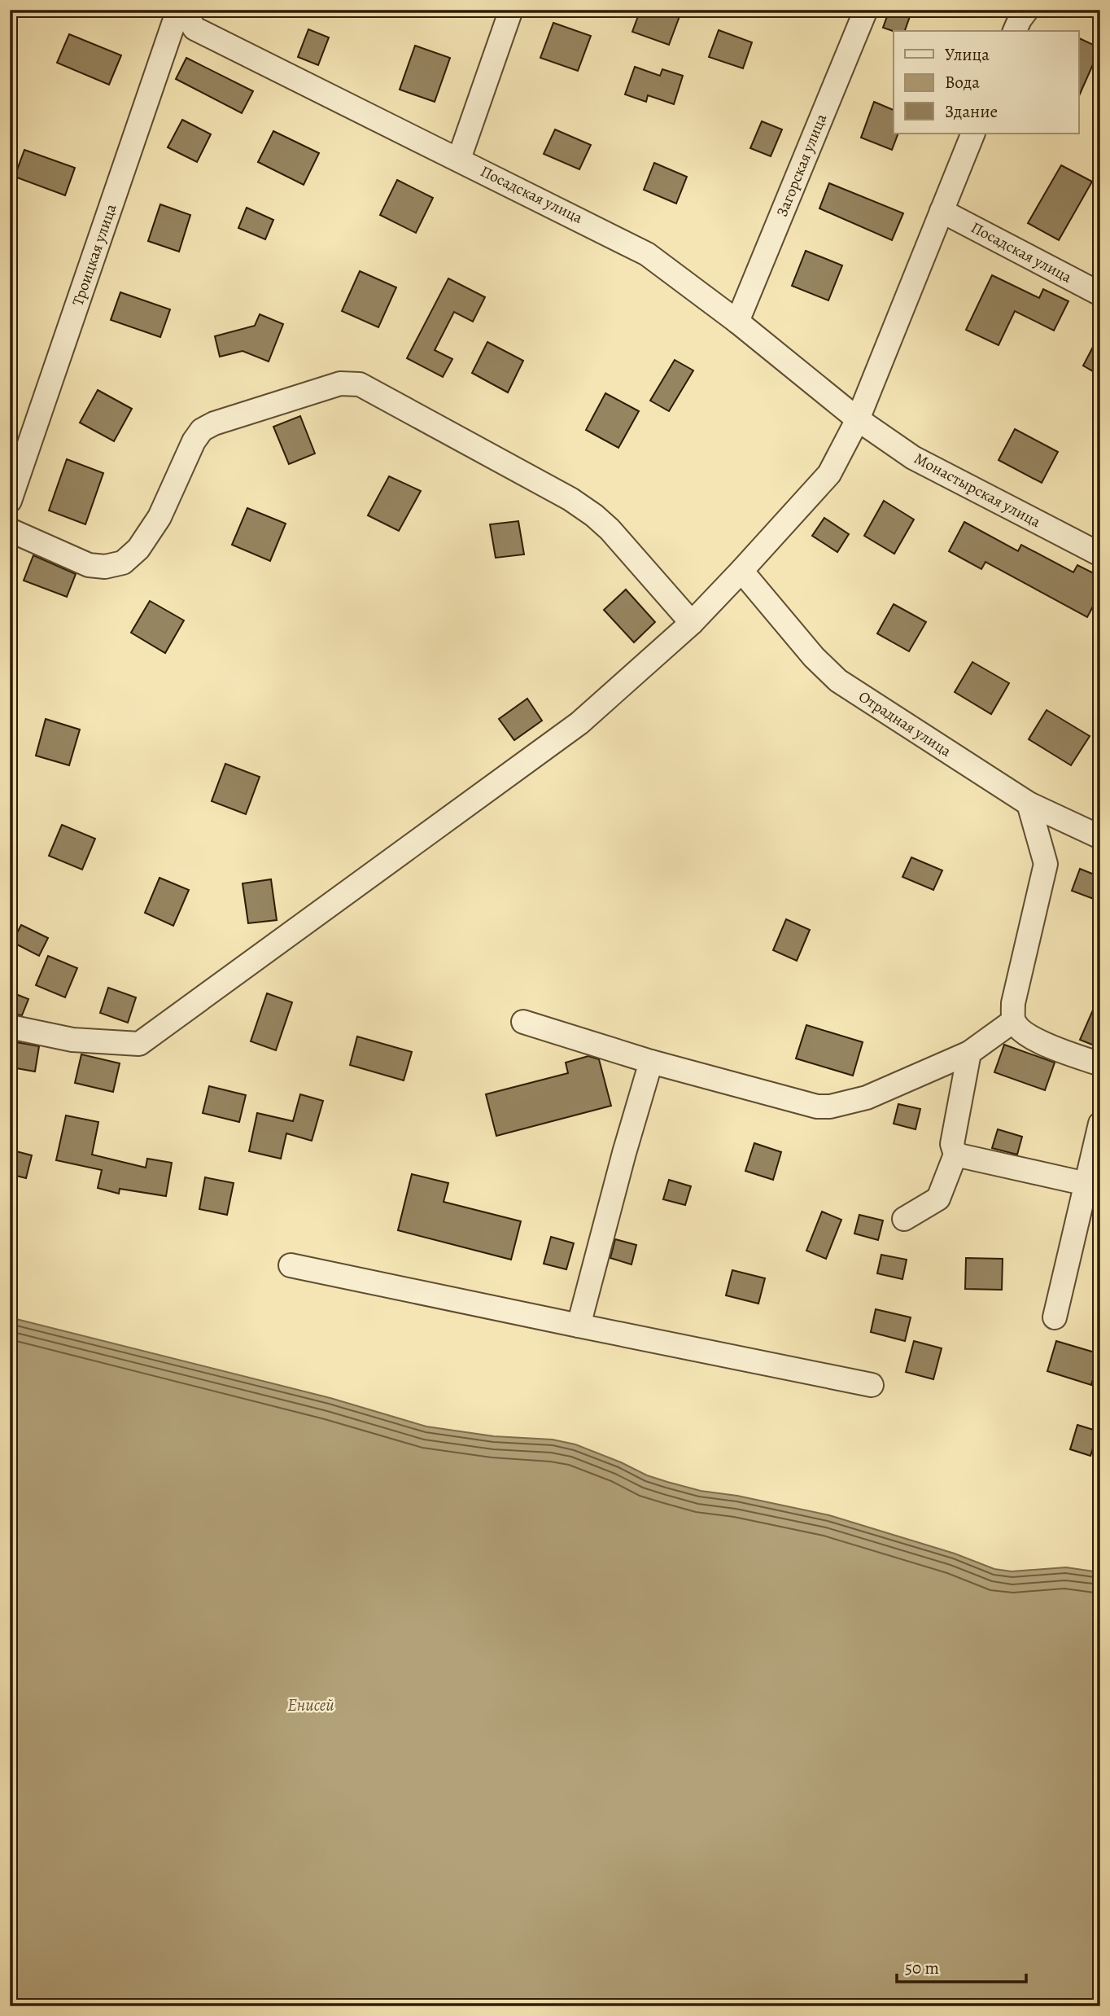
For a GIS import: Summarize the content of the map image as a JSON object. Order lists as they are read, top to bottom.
{
  "streets": {
    "street": [
      "Загорская улица",
      "Посадская улица",
      "Троицкая улица",
      "Монастырская улица",
      "Отрадная улица"
    ]
  },
  "crossings": [
    ["Загорская улица", "Посадская улица"],
    ["Посадская улица", "Монастырская улица"]
  ],
  "water": ["Енисей"],
  "legend": ["Улица", "Вода", "Здание"],
  "scale_bar": "50 m"
}
